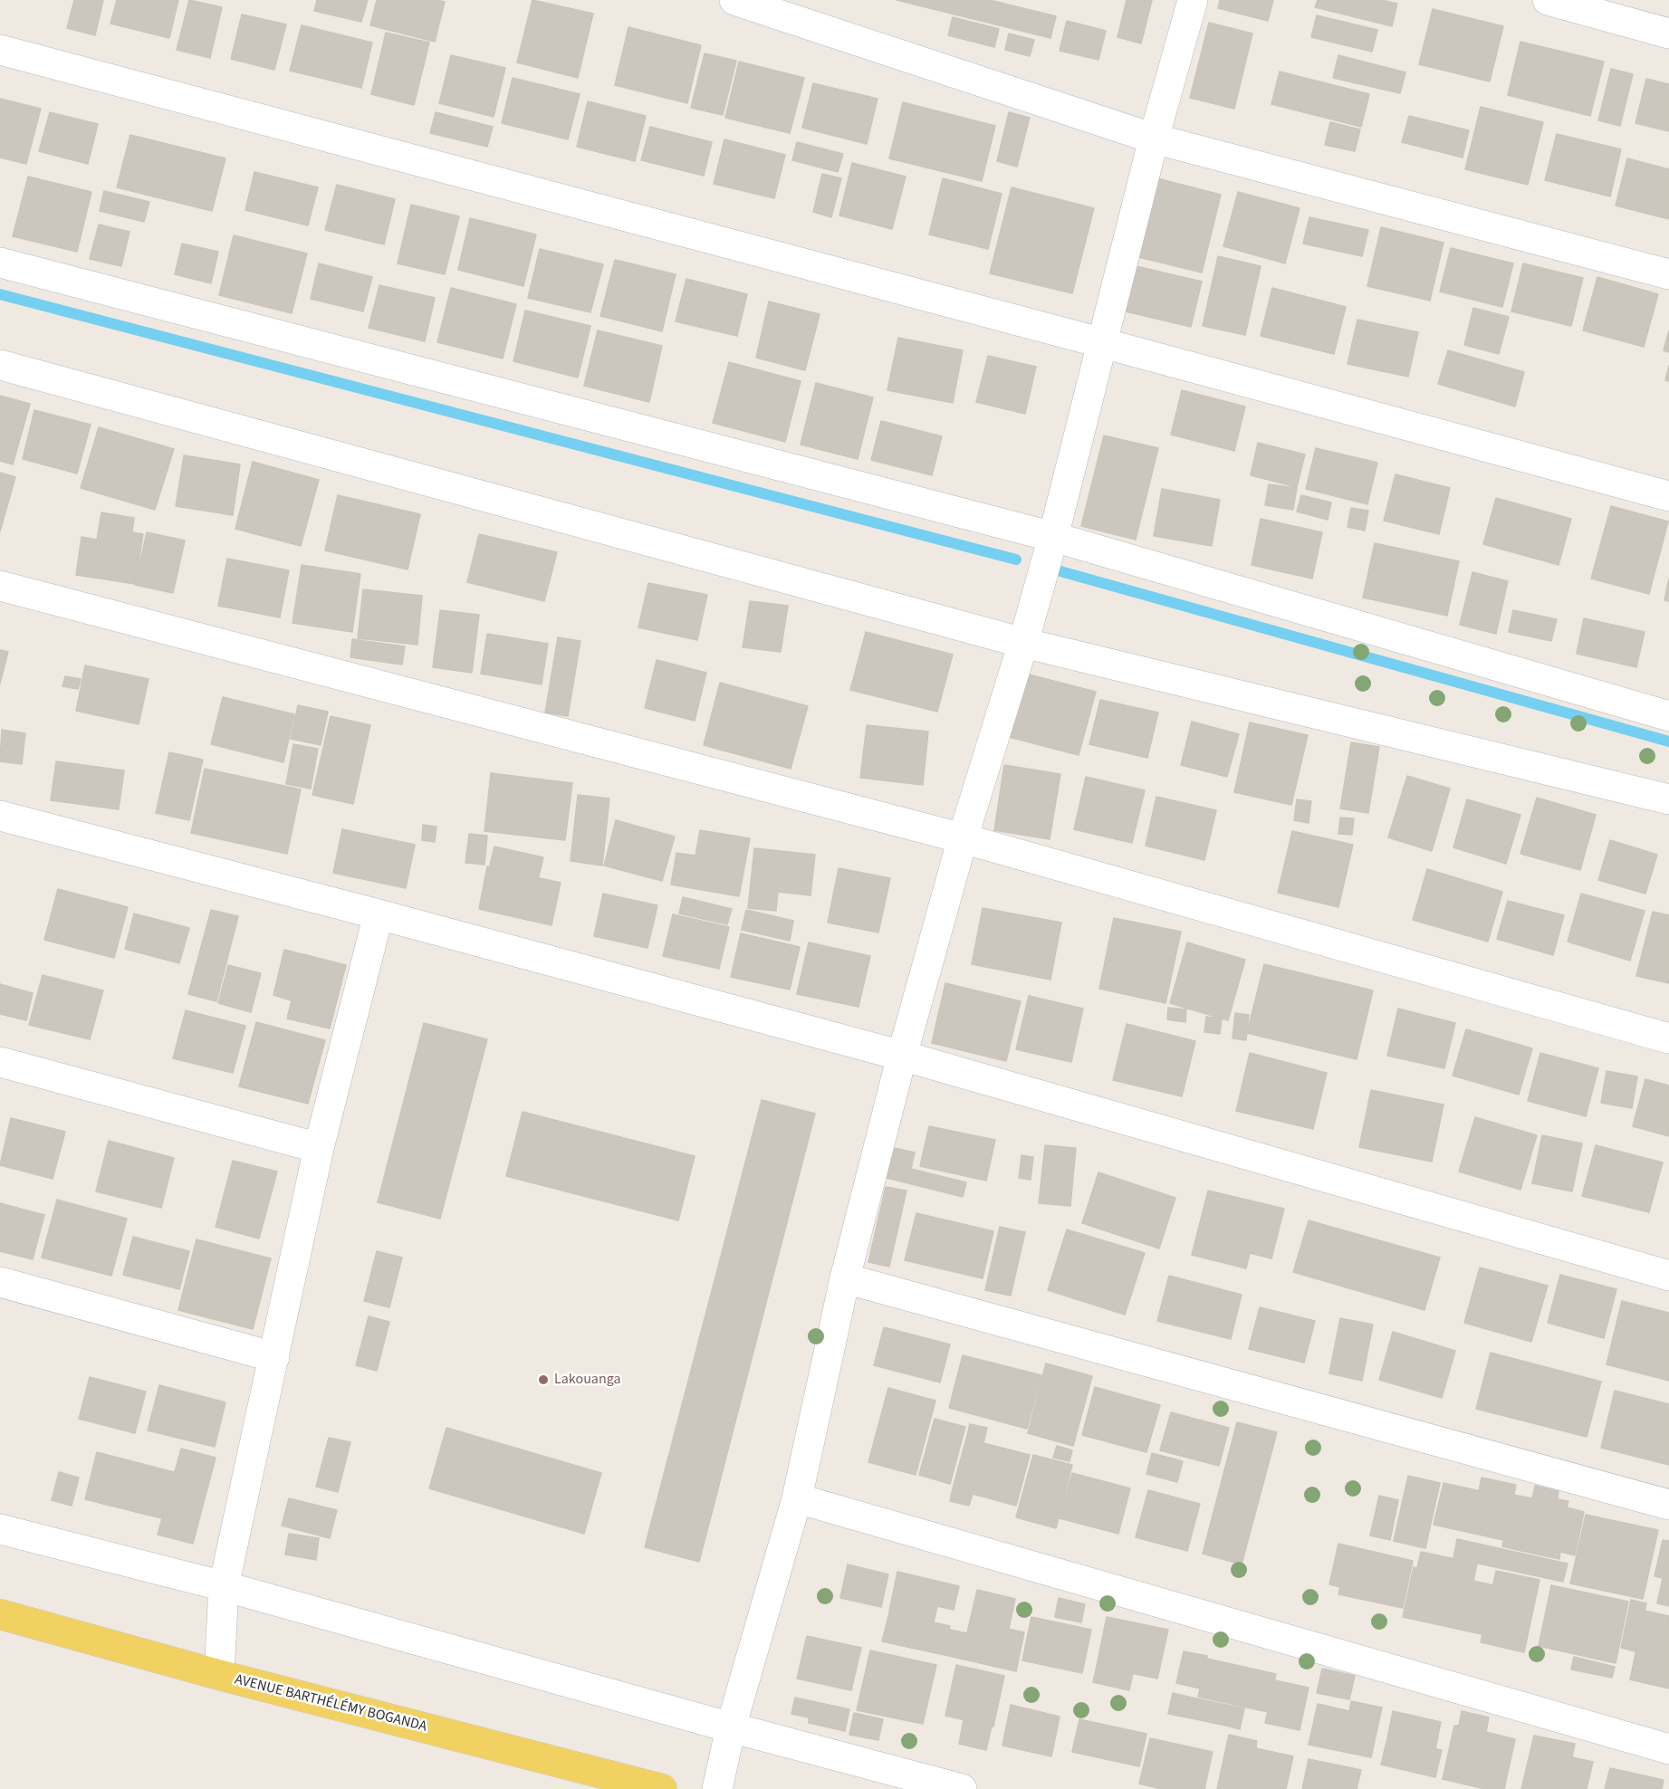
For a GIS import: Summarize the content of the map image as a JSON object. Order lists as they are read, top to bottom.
{
  "streets": {
    "main road": ["AVENUE BARTHÉLÉMY BOGANDA"]
  },
  "places": ["Lakouanga"]
}
